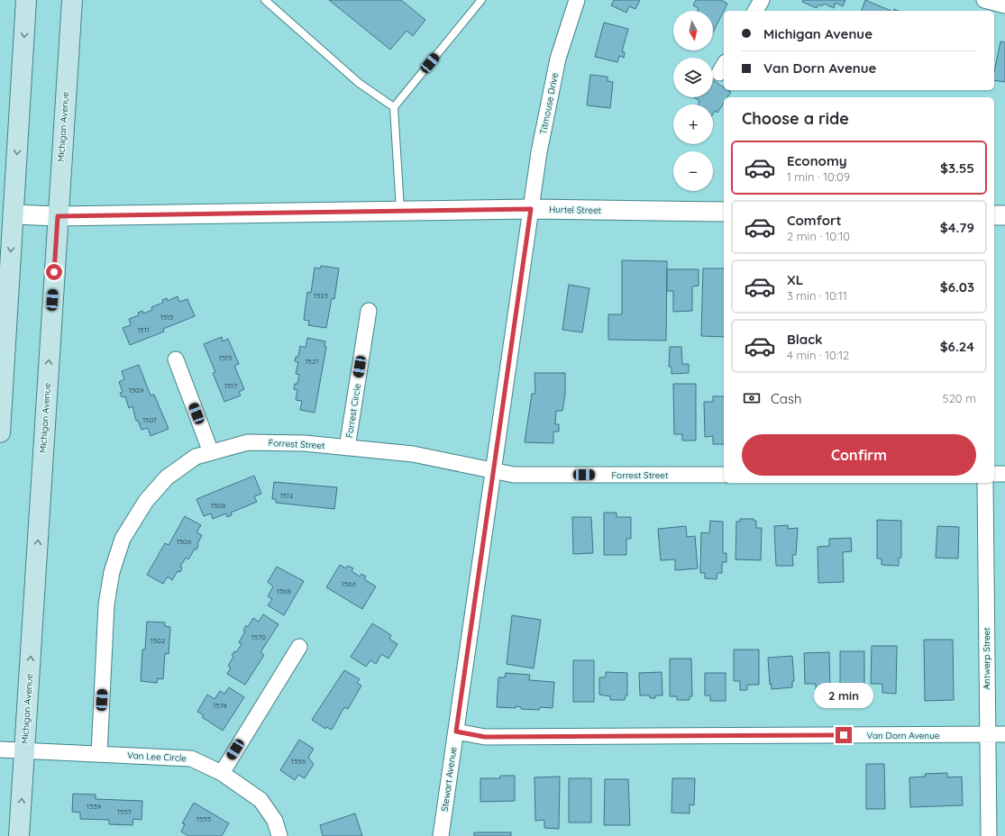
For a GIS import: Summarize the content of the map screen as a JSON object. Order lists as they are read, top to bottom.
{
  "streets": {
    "main road": ["Michigan Avenue"],
    "street": [
      "Titmouse Drive",
      "Hurtel Street",
      "Forrest Circle",
      "Forrest Street",
      "Antwerp Street",
      "Van Dorn Avenue",
      "Van Lee Circle",
      "Stewart Avenue"
    ]
  },
  "crossings": [
    ["Titmouse Drive", "Hurtel Street"],
    ["Titmouse Drive", "Stewart Avenue"],
    ["Michigan Avenue", "Hurtel Street"],
    ["Michigan Avenue", "Van Lee Circle"],
    ["Hurtel Street", "Stewart Avenue"],
    ["Forrest Circle", "Forrest Street"],
    ["Forrest Street", "Van Lee Circle"],
    ["Forrest Street", "Stewart Avenue"],
    ["Antwerp Street", "Van Dorn Avenue"],
    ["Van Dorn Avenue", "Stewart Avenue"]
  ],
  "house_numbers": [
    "1523",
    "1513",
    "1511",
    "1515",
    "1521",
    "1517",
    "1509",
    "1507",
    "1512",
    "1508",
    "1506",
    "1566",
    "1568",
    "1570",
    "1502",
    "1574",
    "1556",
    "1559",
    "1557",
    "1555"
  ],
  "north": "bottom",
  "page": {
    "map_buttons": ["+", "−"],
    "banner": ["Michigan Avenue", "Van Dorn Avenue"],
    "heading": "Choose a ride",
    "list": [
      {
        "name": "Economy",
        "note": "1 min · 10:09",
        "value": "$3.55"
      },
      {
        "name": "Comfort",
        "note": "2 min · 10:10",
        "value": "$4.79"
      },
      {
        "name": "XL",
        "note": "3 min · 10:11",
        "value": "$6.03"
      },
      {
        "name": "Black",
        "note": "4 min · 10:12",
        "value": "$6.24"
      }
    ],
    "pay": ["Cash", "520 m"],
    "buttons": "Confirm",
    "bubble": "2 min"
  }
}
